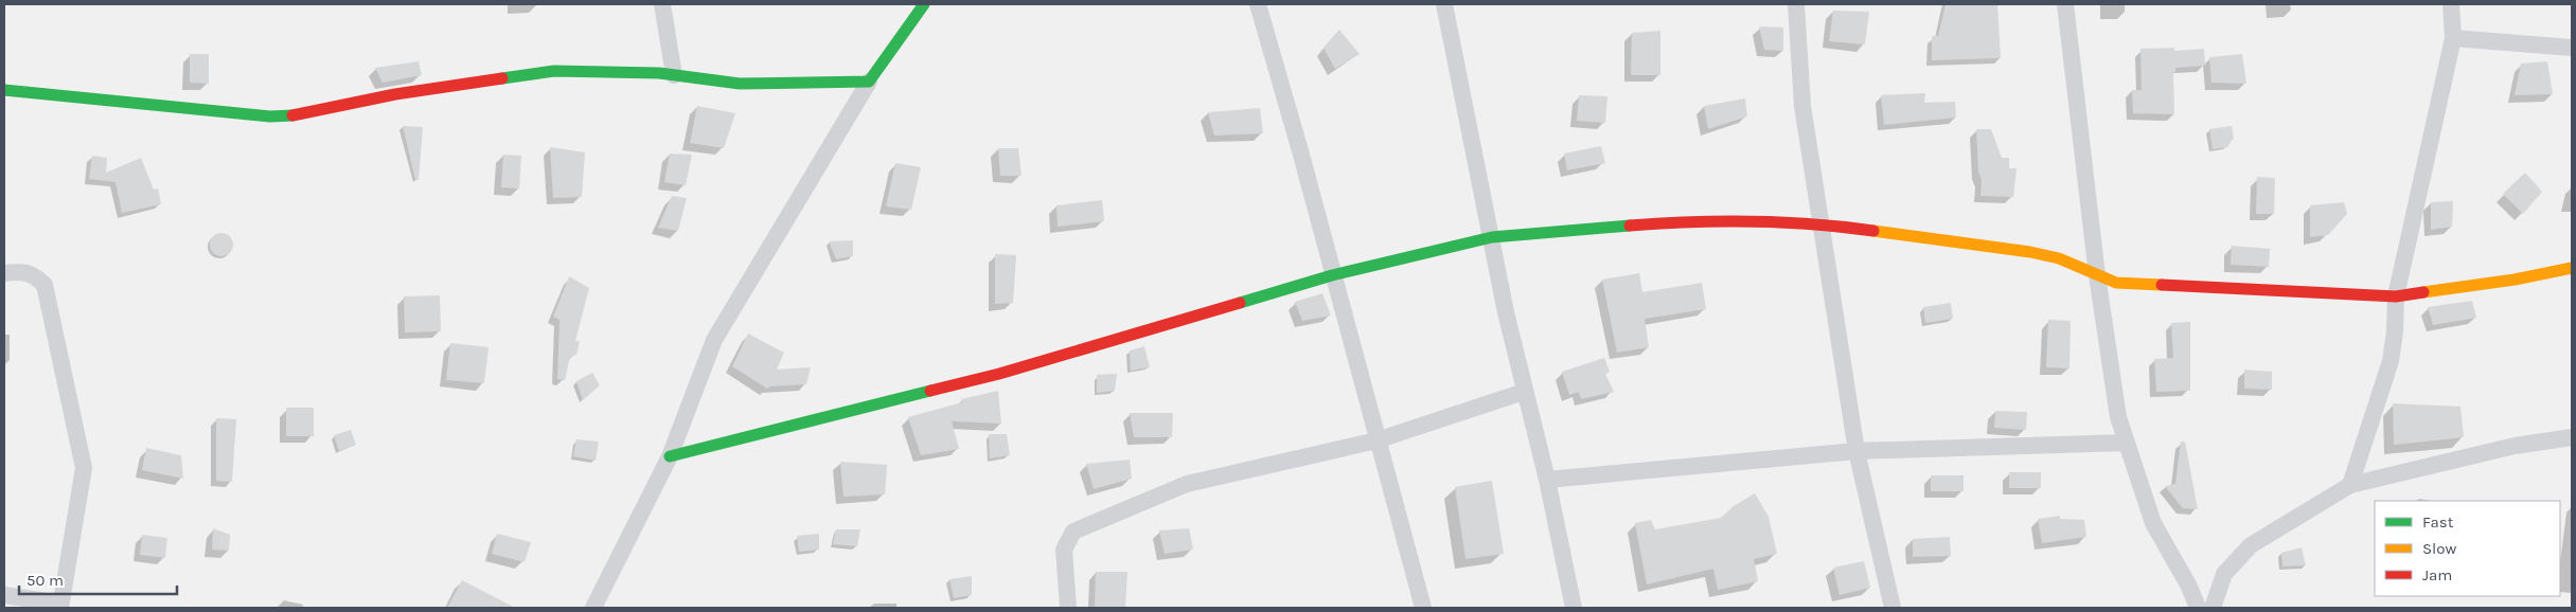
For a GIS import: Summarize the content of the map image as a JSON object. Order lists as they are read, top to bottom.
{
  "legend": ["Fast", "Slow", "Jam"],
  "scale_bar": "50 m"
}
